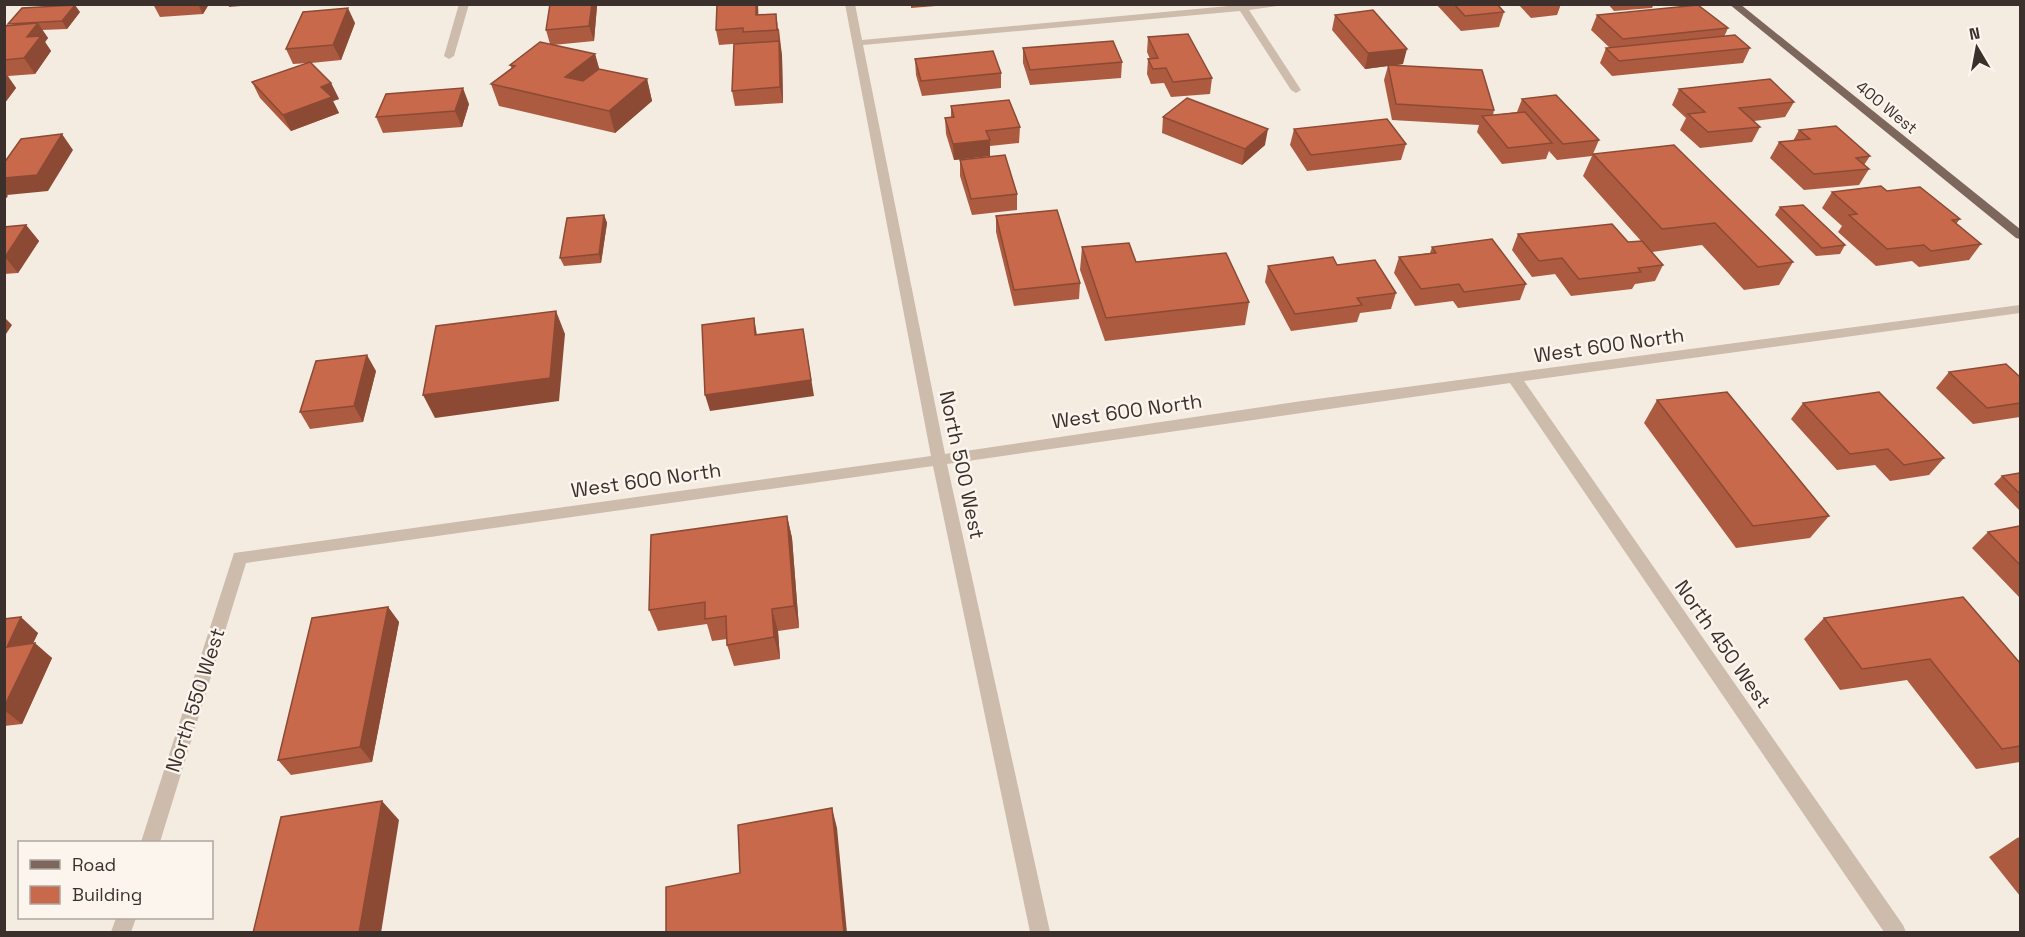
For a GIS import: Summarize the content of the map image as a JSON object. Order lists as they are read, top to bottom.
{
  "streets": {
    "main road": ["400 West"],
    "street": [
      "West 600 North",
      "North 500 West",
      "North 450 West",
      "North 550 West"
    ]
  },
  "crossings": [
    ["West 600 North", "North 500 West"],
    ["West 600 North", "North 450 West"],
    ["West 600 North", "North 550 West"]
  ],
  "legend": ["Road", "Building"],
  "north": "top"
}
